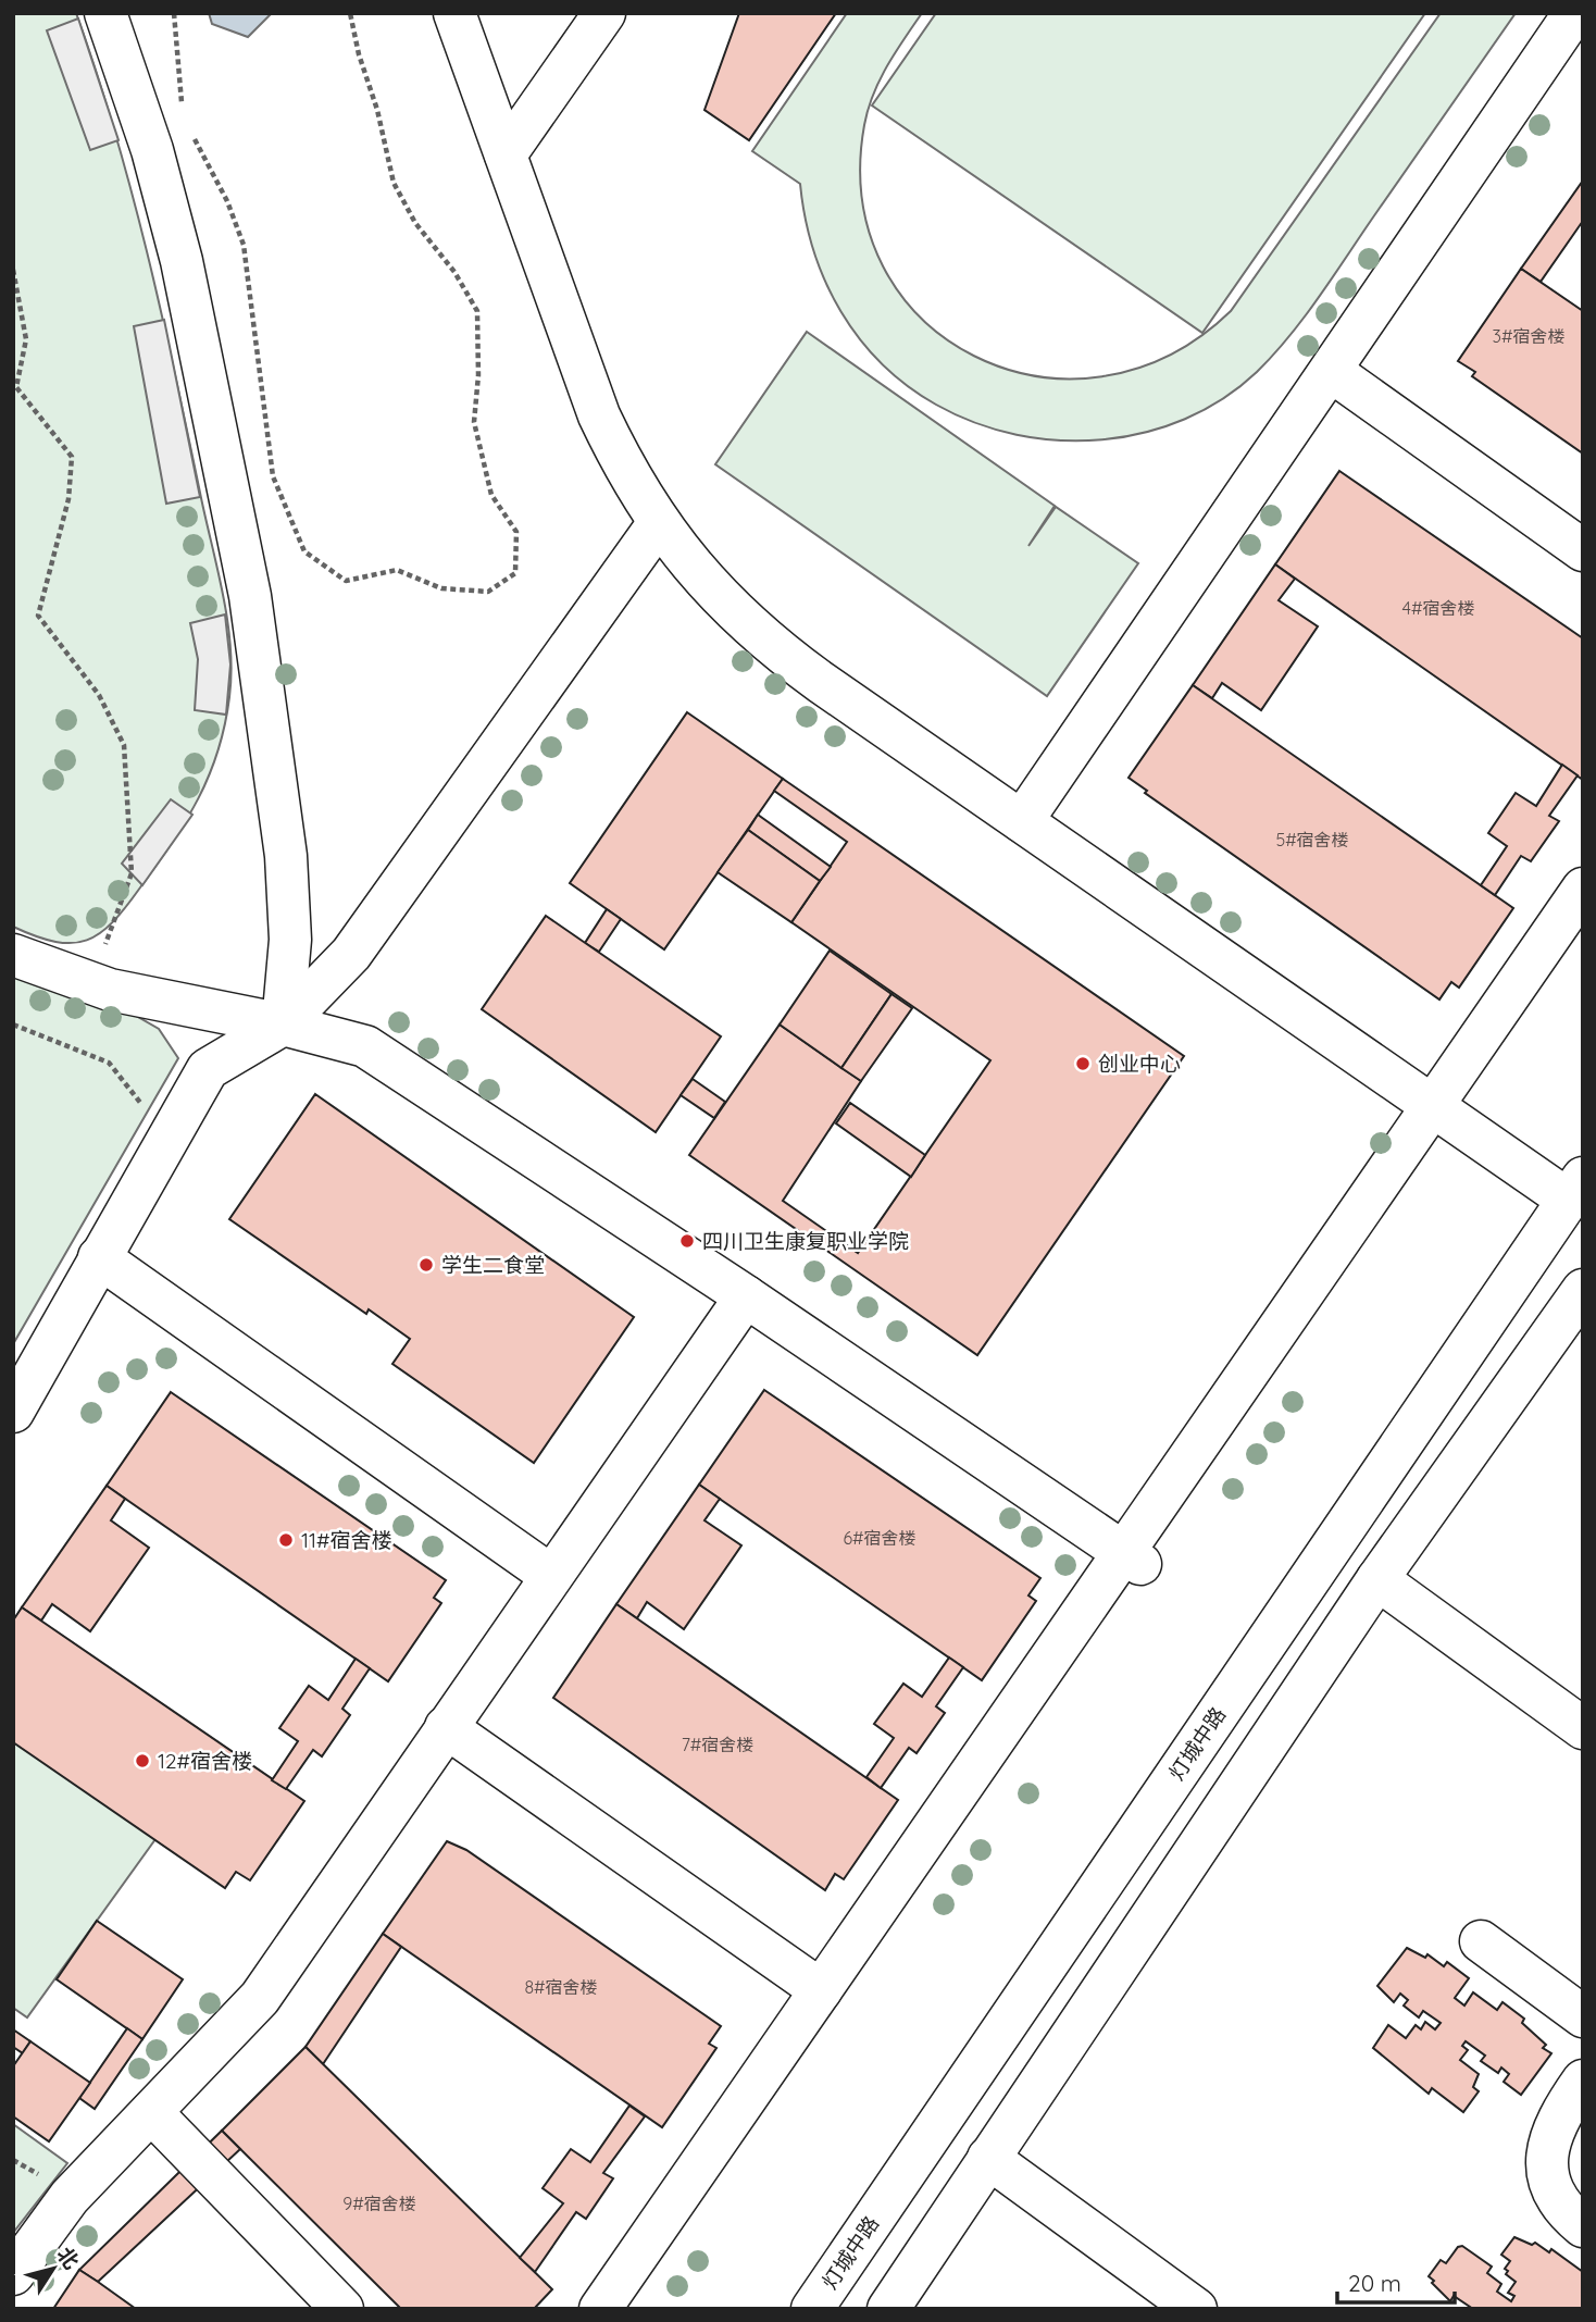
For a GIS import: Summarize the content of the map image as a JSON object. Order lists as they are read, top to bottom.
{
  "streets": {
    "main road": ["灯城中路"]
  },
  "places": [
    "创业中心",
    "四川卫生康复职业学院",
    "学生二食堂",
    "11#宿舍楼",
    "12#宿舍楼"
  ],
  "house_numbers": [
    "3#宿舍楼",
    "4#宿舍楼",
    "5#宿舍楼",
    "6#宿舍楼",
    "7#宿舍楼",
    "8#宿舍楼",
    "9#宿舍楼"
  ],
  "scale_bar": "20 m",
  "north": "top right"
}
